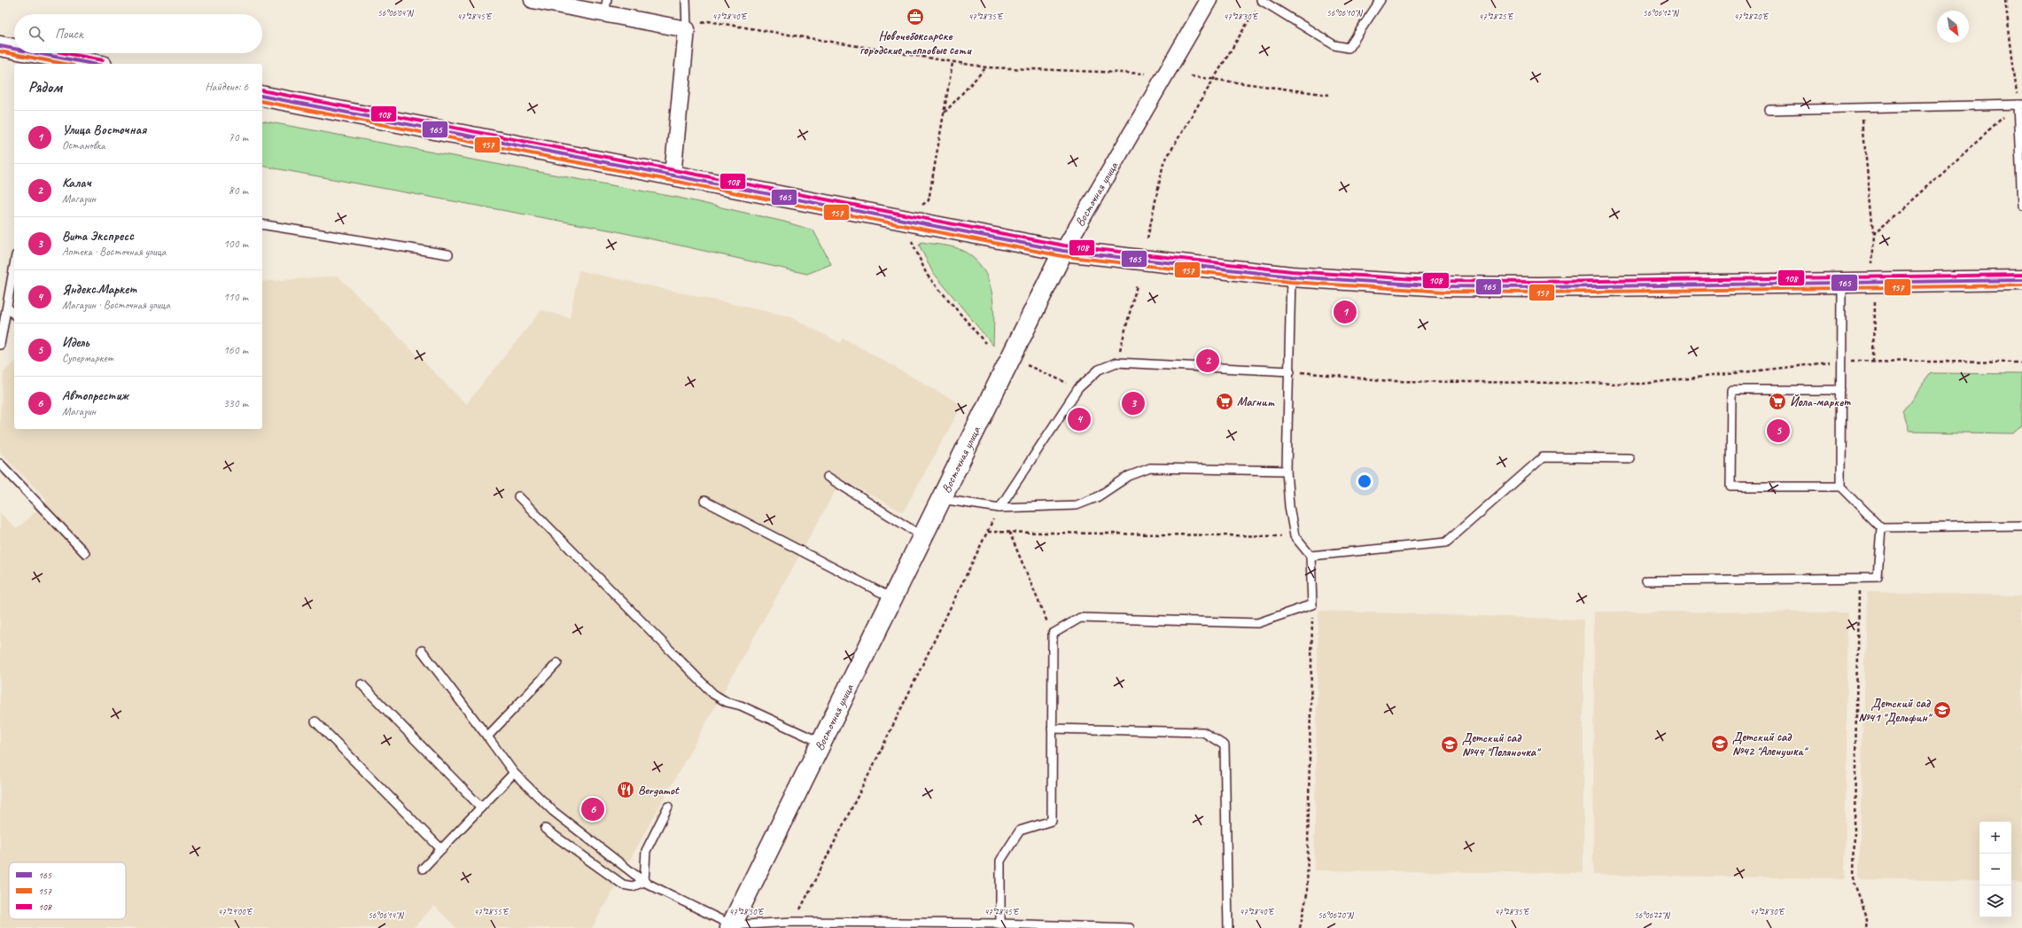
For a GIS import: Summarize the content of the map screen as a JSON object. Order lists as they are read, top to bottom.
{
  "streets": {
    "main road": ["Восточная улица"]
  },
  "places": {
    "office": ["Новочебоксарске городские тепловые сети"],
    "supermarket": ["Магнит", "Йола-маркет"],
    "school or university": ["Детский сад №41 \"Дельфин\"", "Детский сад №42 \"Аленушка\"", "Детский сад №44 \"Поляночка\""],
    "restaurant": ["Bergamot"]
  },
  "lines": ["transit line 165", "transit line 157", "transit line 108"],
  "legend": ["165", "157", "108"],
  "north": "bottom right",
  "page": {
    "search": "Поиск",
    "heading": ["Рядом", "Найдено: 6"],
    "list": [
      {
        "mark": "1",
        "name": "Улица Восточная",
        "note": "Остановка",
        "value": "70 m"
      },
      {
        "mark": "2",
        "name": "Калач",
        "note": "Магазин",
        "value": "80 m"
      },
      {
        "mark": "3",
        "name": "Вита Экспресс",
        "note": "Аптека · Восточная улица",
        "value": "100 m"
      },
      {
        "mark": "4",
        "name": "Яндекс.Маркет",
        "note": "Магазин · Восточная улица",
        "value": "110 m"
      },
      {
        "mark": "5",
        "name": "Идель",
        "note": "Супермаркет",
        "value": "160 m"
      },
      {
        "mark": "6",
        "name": "Автопрестиж",
        "note": "Магазин",
        "value": "330 m"
      }
    ],
    "pins": [
      "1",
      "2",
      "3",
      "4",
      "5",
      "6"
    ],
    "map_buttons": ["+", "−"]
  },
  "coordinates": [
    "56°06'04\"N",
    "56°06'10\"N",
    "56°06'12\"N",
    "47°28'20\"E",
    "47°28'45\"E",
    "47°28'40\"E",
    "47°28'35\"E",
    "47°28'30\"E",
    "47°28'25\"E",
    "47°29'00\"E",
    "47°28'55\"E",
    "47°28'50\"E",
    "56°06'14\"N",
    "56°06'20\"N",
    "56°06'22\"N"
  ]
}
